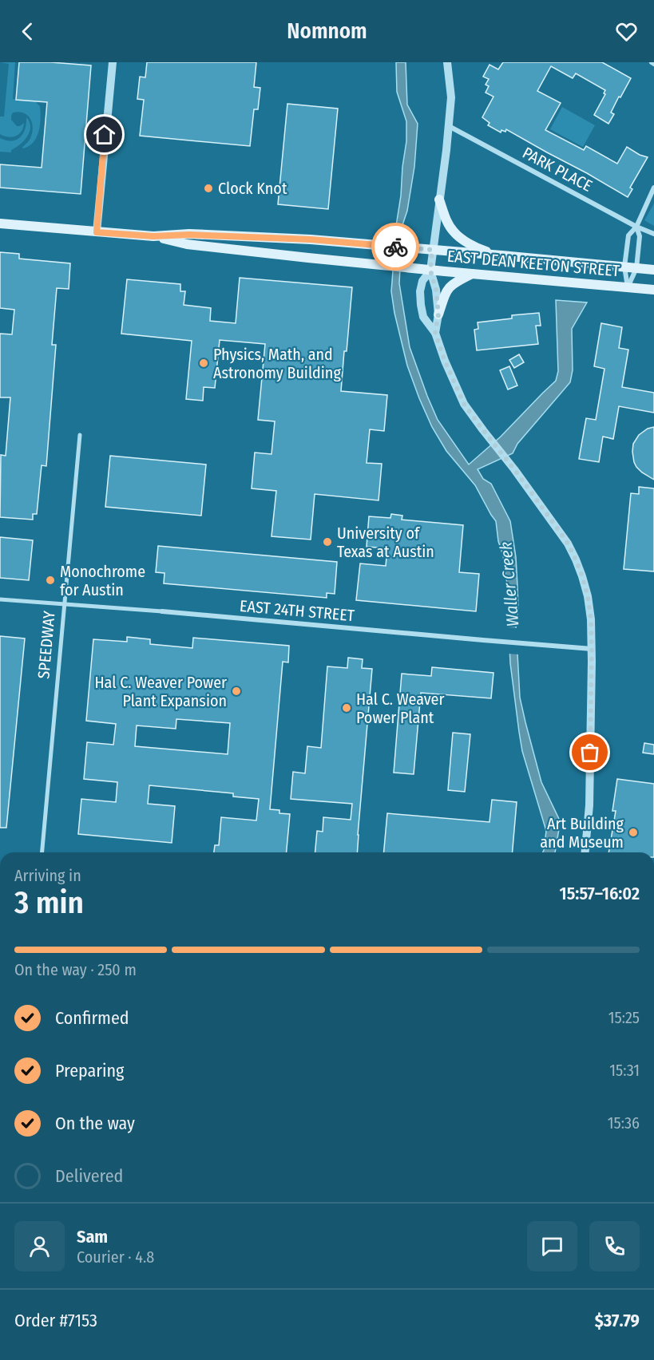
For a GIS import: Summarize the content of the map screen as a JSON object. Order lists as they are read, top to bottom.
{
  "streets": {
    "main road": ["EAST DEAN KEETON STREET"],
    "street": ["PARK PLACE", "EAST 24TH STREET", "SPEEDWAY"]
  },
  "crossings": [
    ["EAST 24TH STREET", "SPEEDWAY"]
  ],
  "water": ["Waller Creek"],
  "places": [
    "Clock Knot",
    "Physics, Math, and Astronomy Building",
    "University of Texas at Austin",
    "Monochrome for Austin",
    "Hal C. Weaver Power Plant Expansion",
    "Hal C. Weaver Power Plant",
    "Art Building and Museum"
  ],
  "page": {
    "header": "Nomnom",
    "heading": ["3 min", "Arriving in", "15:57–16:02"],
    "panel": [
      "Sam",
      "Courier · 4.8",
      "Order #7153",
      "$37.79"
    ],
    "bar": "On the way · 250 m",
    "list": [
      ["Confirmed", "15:25"],
      ["Preparing", "15:31"],
      ["On the way", "15:36"],
      "Delivered"
    ]
  }
}
